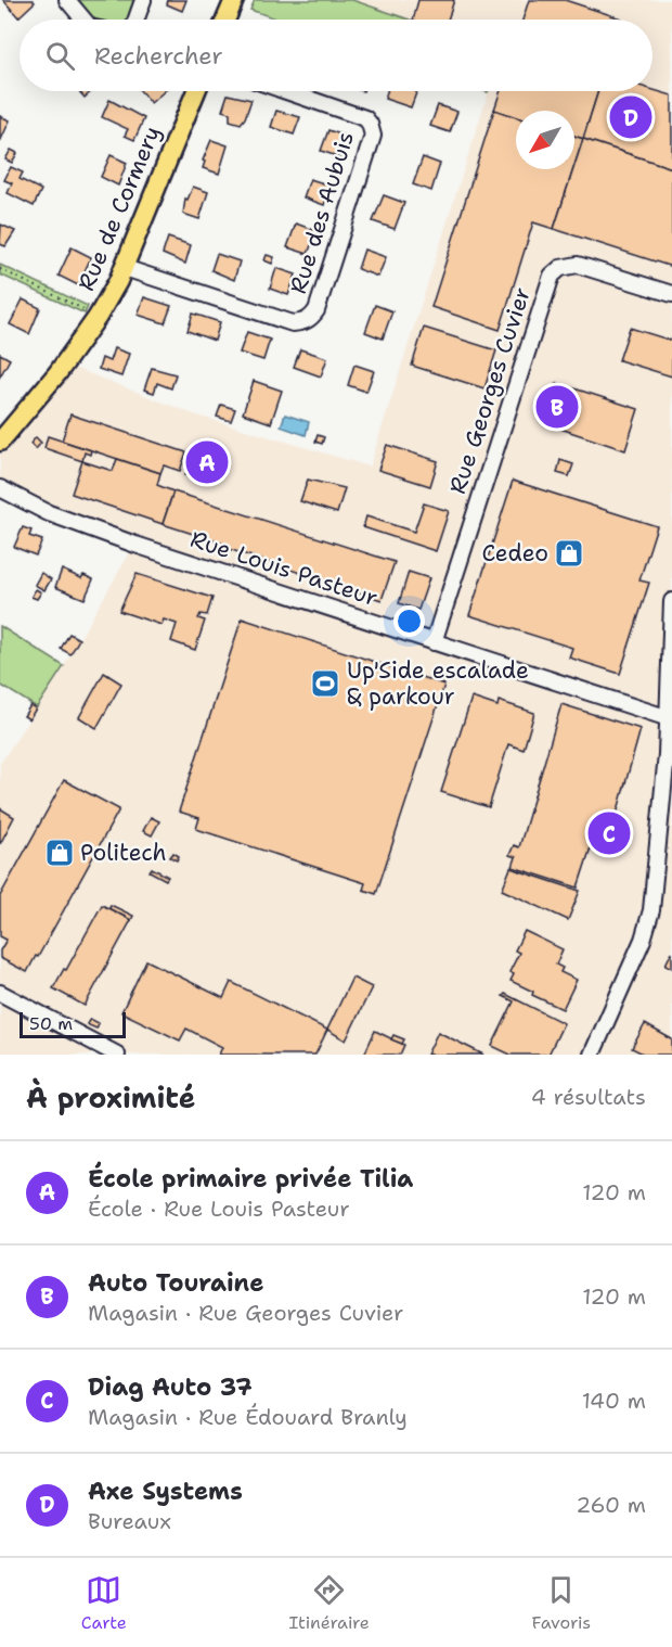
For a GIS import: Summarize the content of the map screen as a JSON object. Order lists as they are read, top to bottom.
{
  "streets": {
    "main road": ["Rue de Cormery"],
    "street": ["Rue des Aubuis", "Rue Georges Cuvier", "Rue Louis Pasteur"]
  },
  "crossings": [
    ["Rue de Cormery", "Rue des Aubuis"],
    ["Rue Georges Cuvier", "Rue Louis Pasteur"]
  ],
  "places": {
    "shop": ["Cedeo", "Politech"],
    "sports": ["Up'Side escalade & parkour"]
  },
  "scale_bar": "50 m",
  "north": "bottom left",
  "page": {
    "search": "Rechercher",
    "pins": [
      "D",
      "B",
      "A",
      "C"
    ],
    "scale": "50 m",
    "heading": ["À proximité", "4 résultats"],
    "list": [
      {
        "mark": "A",
        "name": "École primaire privée Tilia",
        "note": "École · Rue Louis Pasteur",
        "value": "120 m"
      },
      {
        "mark": "B",
        "name": "Auto Touraine",
        "note": "Magasin · Rue Georges Cuvier",
        "value": "120 m"
      },
      {
        "mark": "C",
        "name": "Diag Auto 37",
        "note": "Magasin · Rue Édouard Branly",
        "value": "140 m"
      },
      {
        "mark": "D",
        "name": "Axe Systems",
        "note": "Bureaux",
        "value": "260 m"
      }
    ],
    "nav": ["Carte", "Itinéraire", "Favoris"]
  }
}
